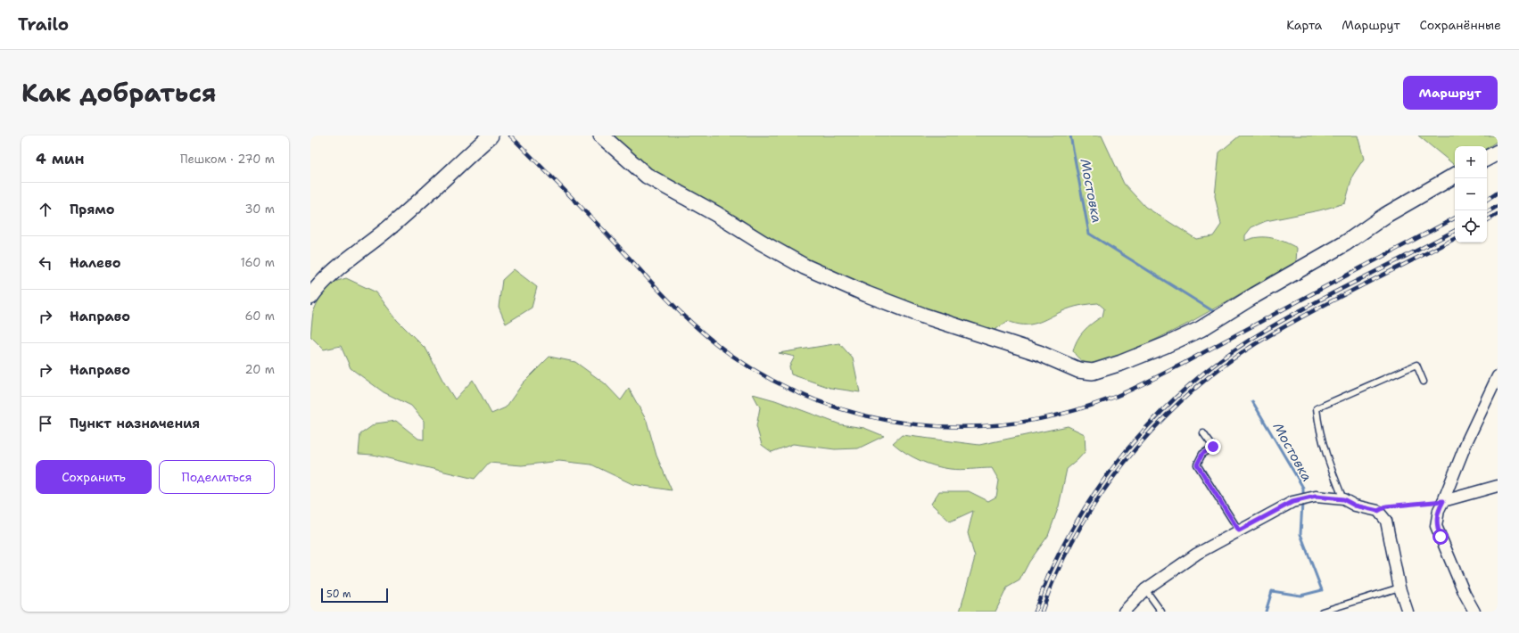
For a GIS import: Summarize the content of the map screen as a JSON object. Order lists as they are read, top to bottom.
{
  "water": ["Мостовка"],
  "scale_bar": "50 m",
  "page": {
    "header": "Trailo",
    "nav": ["Карта", "Маршрут", "Сохранённые"],
    "title": "Как добраться",
    "buttons": [
      "Маршрут",
      ["Сохранить", "Поделиться"]
    ],
    "heading": ["4 мин", "Пешком · 270 m"],
    "map_buttons": ["+", "−"],
    "list": [
      ["Прямо", "30 m"],
      ["Налево", "160 m"],
      ["Направо", "60 m"],
      ["Направо", "20 m"],
      "Пункт назначения"
    ],
    "scale": "50 m"
  }
}
